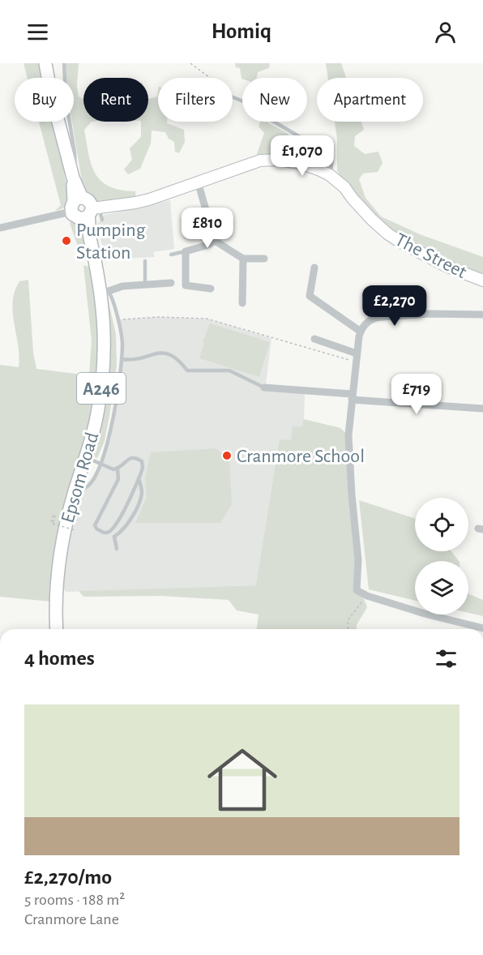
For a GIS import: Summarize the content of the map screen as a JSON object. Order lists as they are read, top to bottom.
{
  "streets": {
    "main road": ["A246", "Epsom Road"],
    "street": ["The Street"]
  },
  "crossings": [
    ["The Street", "A246"],
    ["The Street", "Epsom Road"],
    ["A246", "Epsom Road"]
  ],
  "places": ["Pumping Station", "Cranmore School"],
  "page": {
    "header": "Homiq",
    "chip": [
      "Buy",
      "Rent",
      "Filters",
      "New",
      "Apartment"
    ],
    "price": [
      "£1,070",
      "£810",
      "£2,270",
      "£719"
    ],
    "heading": "4 homes",
    "list": [
      {
        "name": "£2,270/mo",
        "note": "5 rooms · 188 m² · Cranmore Lane"
      }
    ]
  }
}
